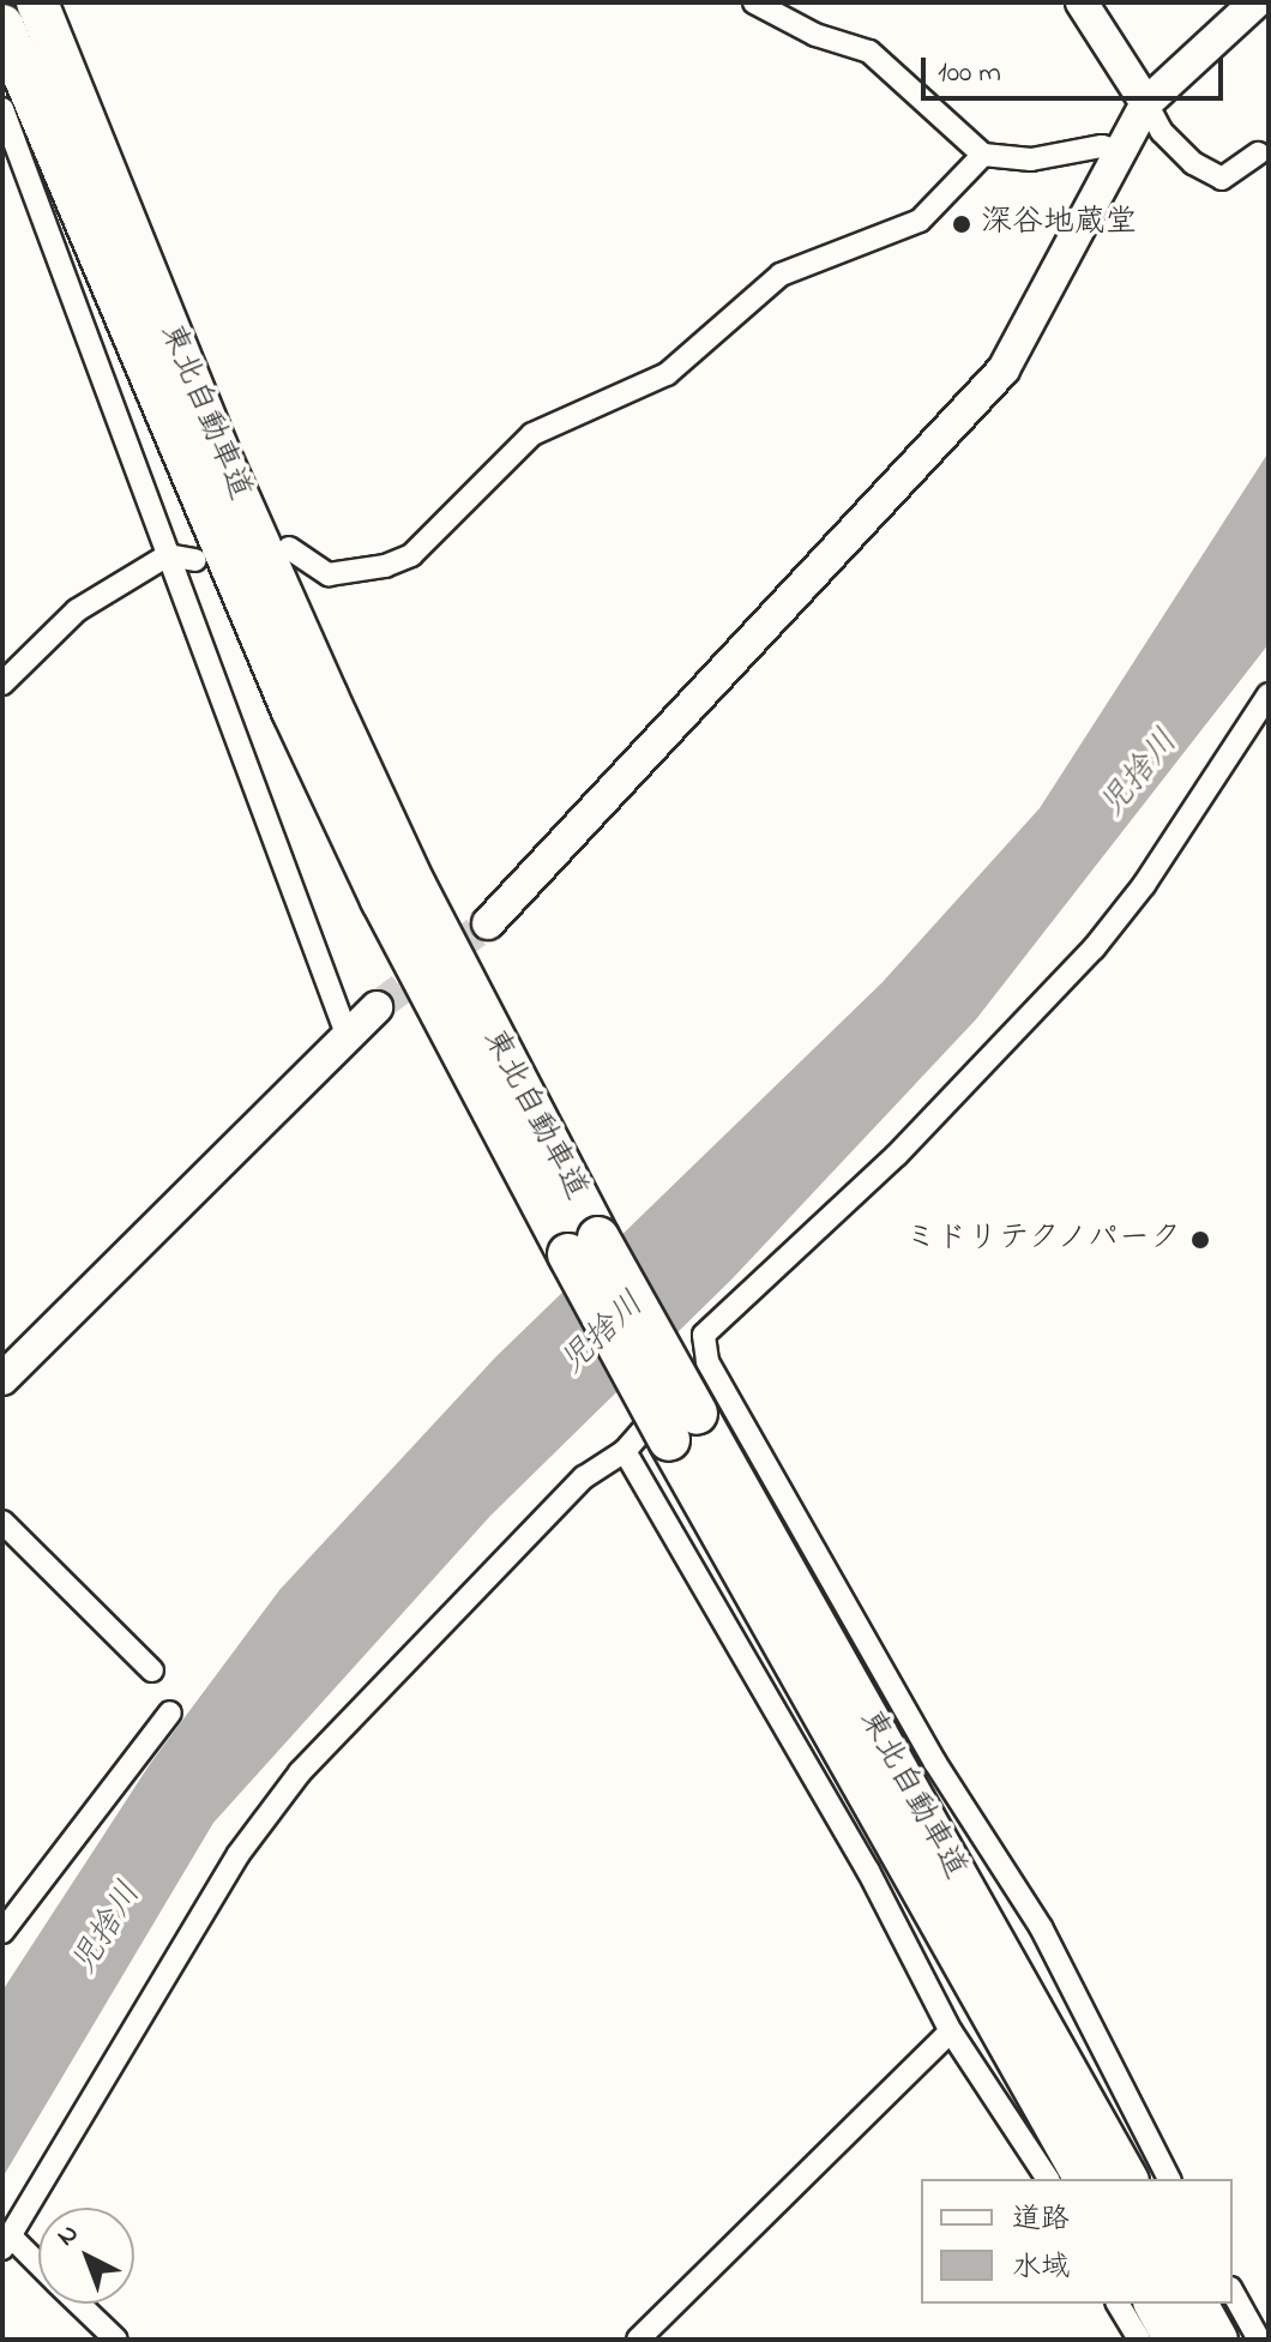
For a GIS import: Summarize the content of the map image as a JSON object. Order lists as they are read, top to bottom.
{
  "streets": {
    "highway": ["東北自動車道"]
  },
  "water": ["児捨川"],
  "places": ["深谷地蔵堂", "ミドリテクノパーク"],
  "legend": ["道路", "水域"],
  "scale_bar": "100 m",
  "north": "top left"
}
